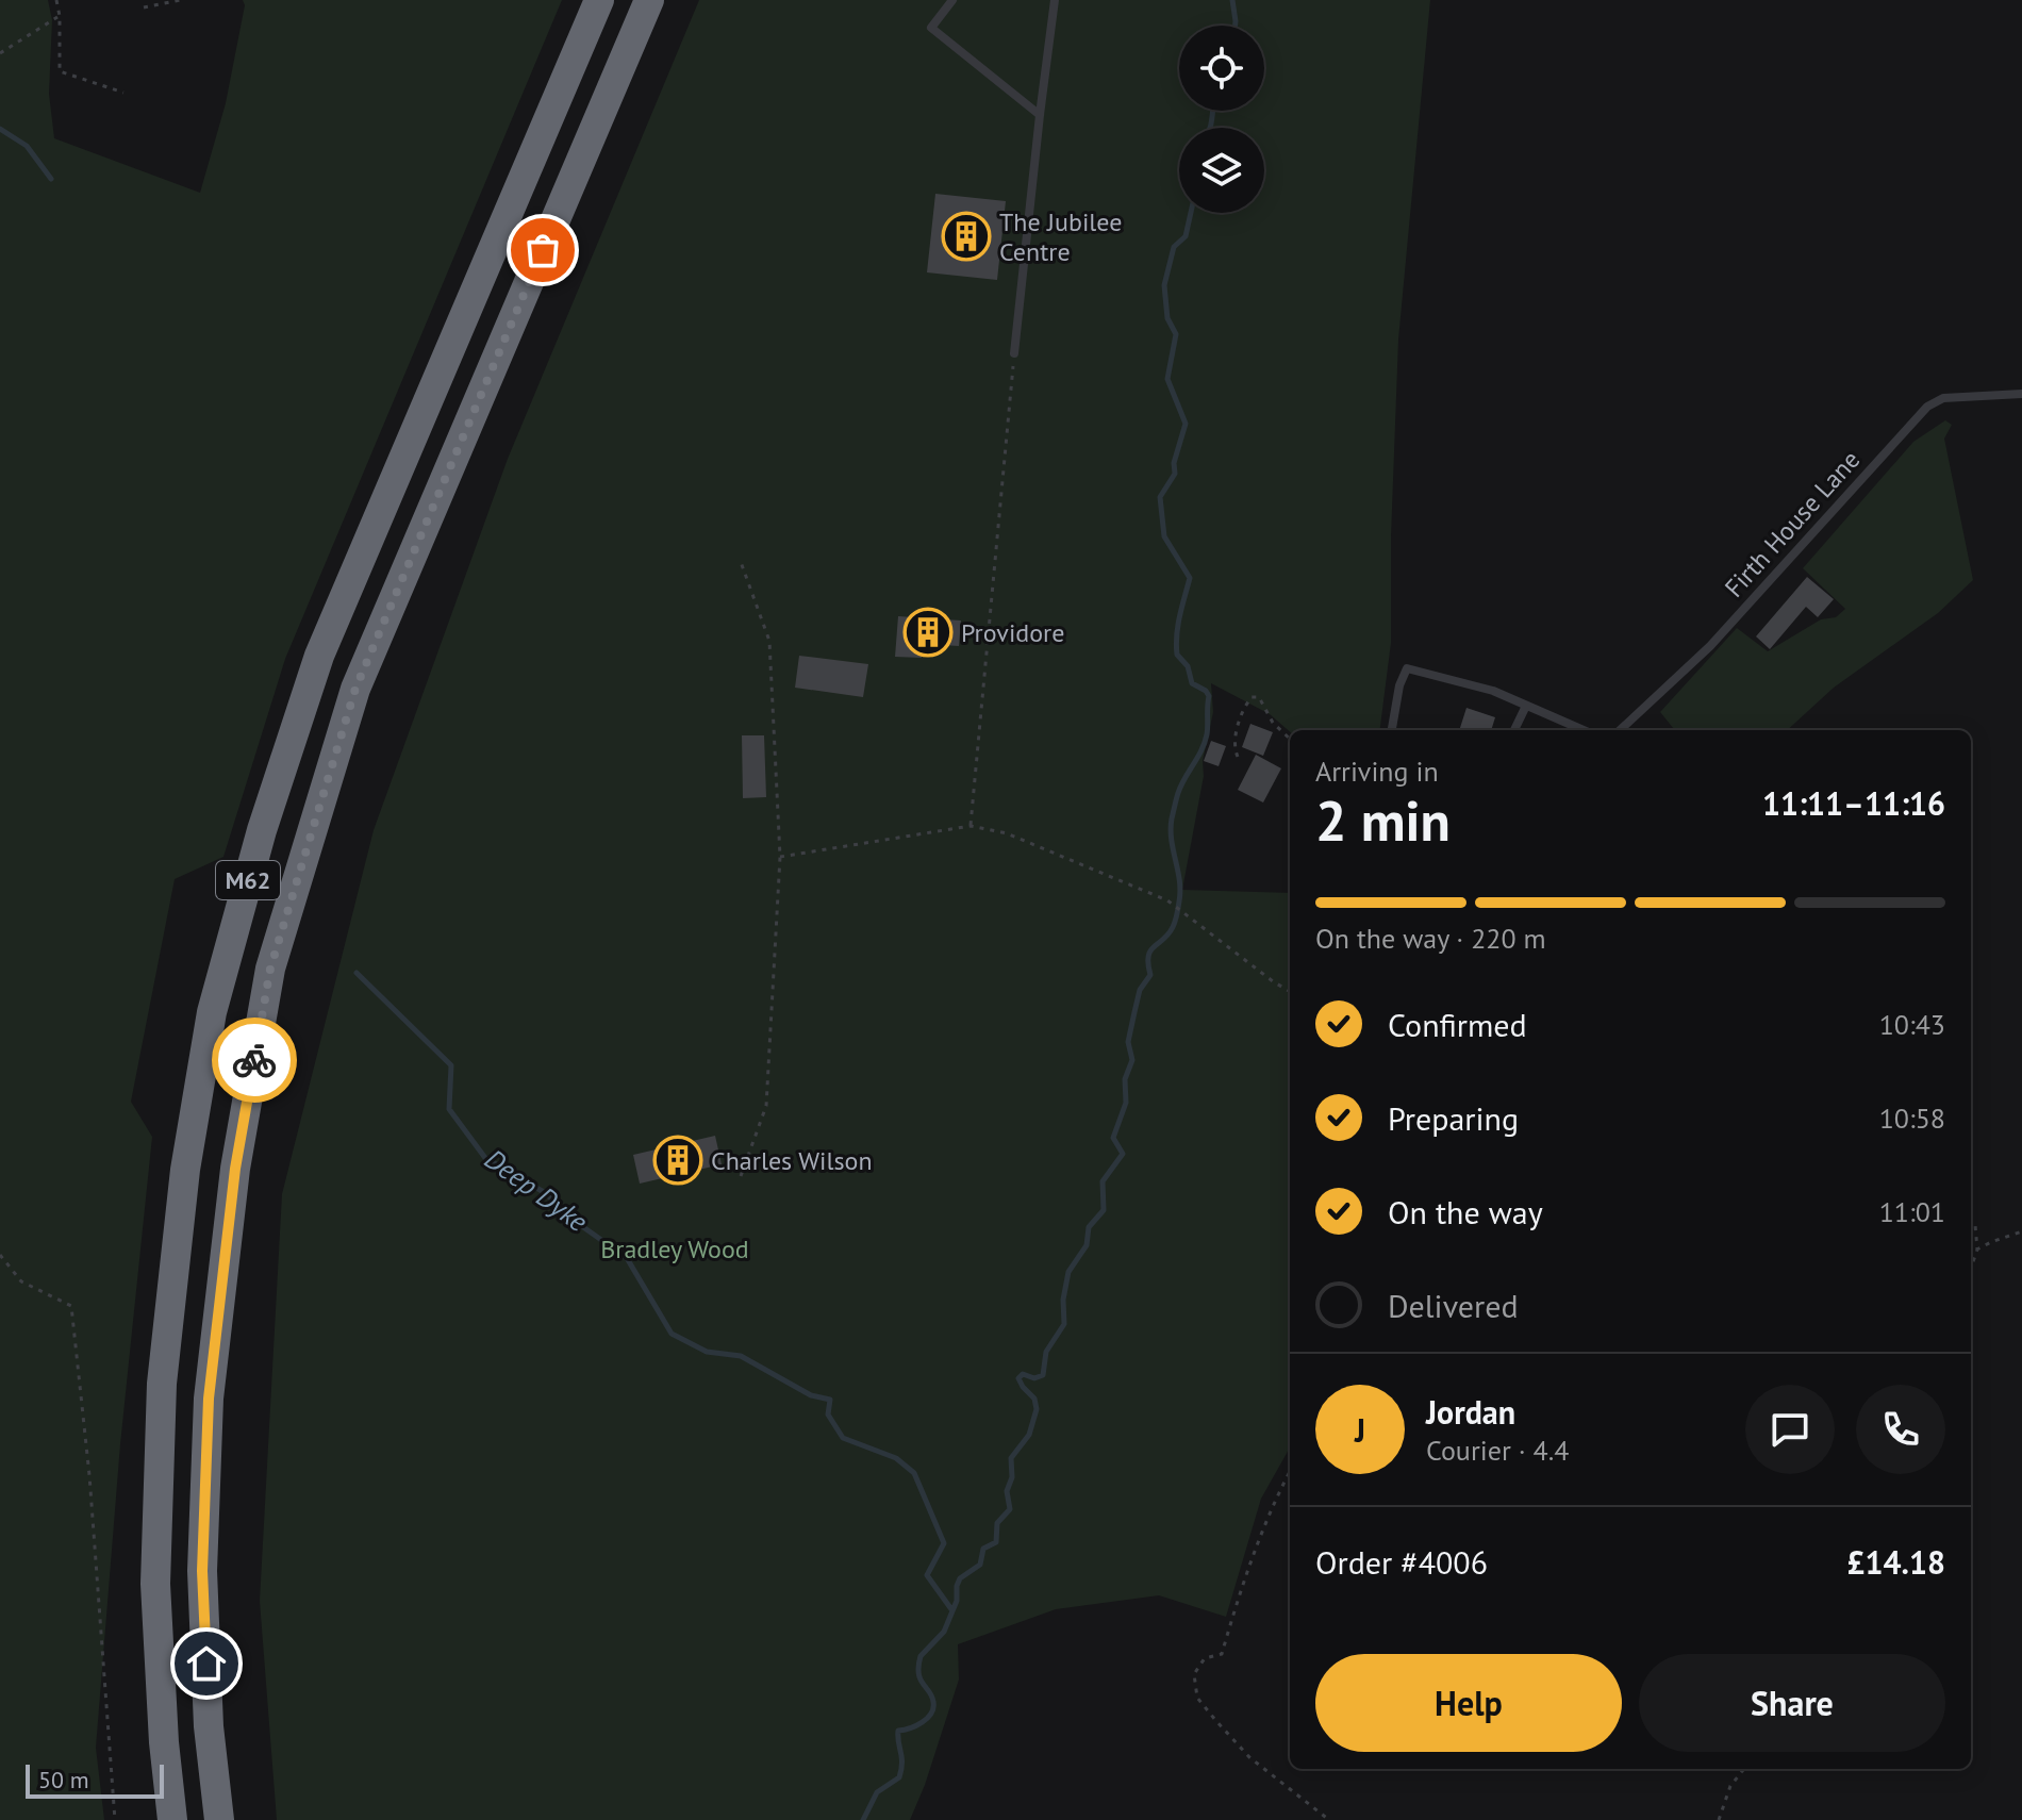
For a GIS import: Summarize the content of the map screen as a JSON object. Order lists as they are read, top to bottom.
{
  "streets": {
    "highway": ["M62"],
    "lane": ["Firth House Lane"]
  },
  "water": ["Deep Dyke"],
  "parks": ["Bradley Wood"],
  "places": {
    "building": ["The Jubilee Centre", "Providore", "Charles Wilson"]
  },
  "scale_bar": "50 m",
  "page": {
    "heading": ["2 min", "Arriving in", "11:11–11:16"],
    "panel": [
      "Jordan",
      "Courier · 4.4",
      "Order #4006",
      "£14.18"
    ],
    "bar": "On the way · 220 m",
    "list": [
      ["Confirmed", "10:43"],
      ["Preparing", "10:58"],
      ["On the way", "11:01"],
      "Delivered"
    ],
    "round": "J",
    "buttons": ["Help", "Share"],
    "scale": "50 m"
  }
}
